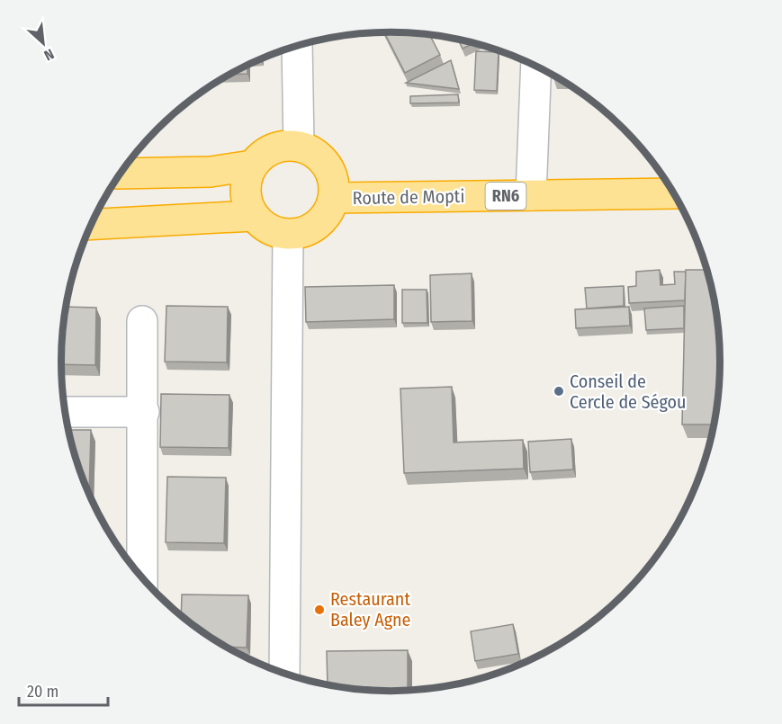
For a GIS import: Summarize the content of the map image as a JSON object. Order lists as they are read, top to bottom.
{
  "streets": {
    "highway": ["RN6", "Route de Mopti"]
  },
  "places": ["Conseil de Cercle de Ségou", "Restaurant Baley Agne"],
  "scale_bar": "20 m",
  "north": "bottom right"
}
